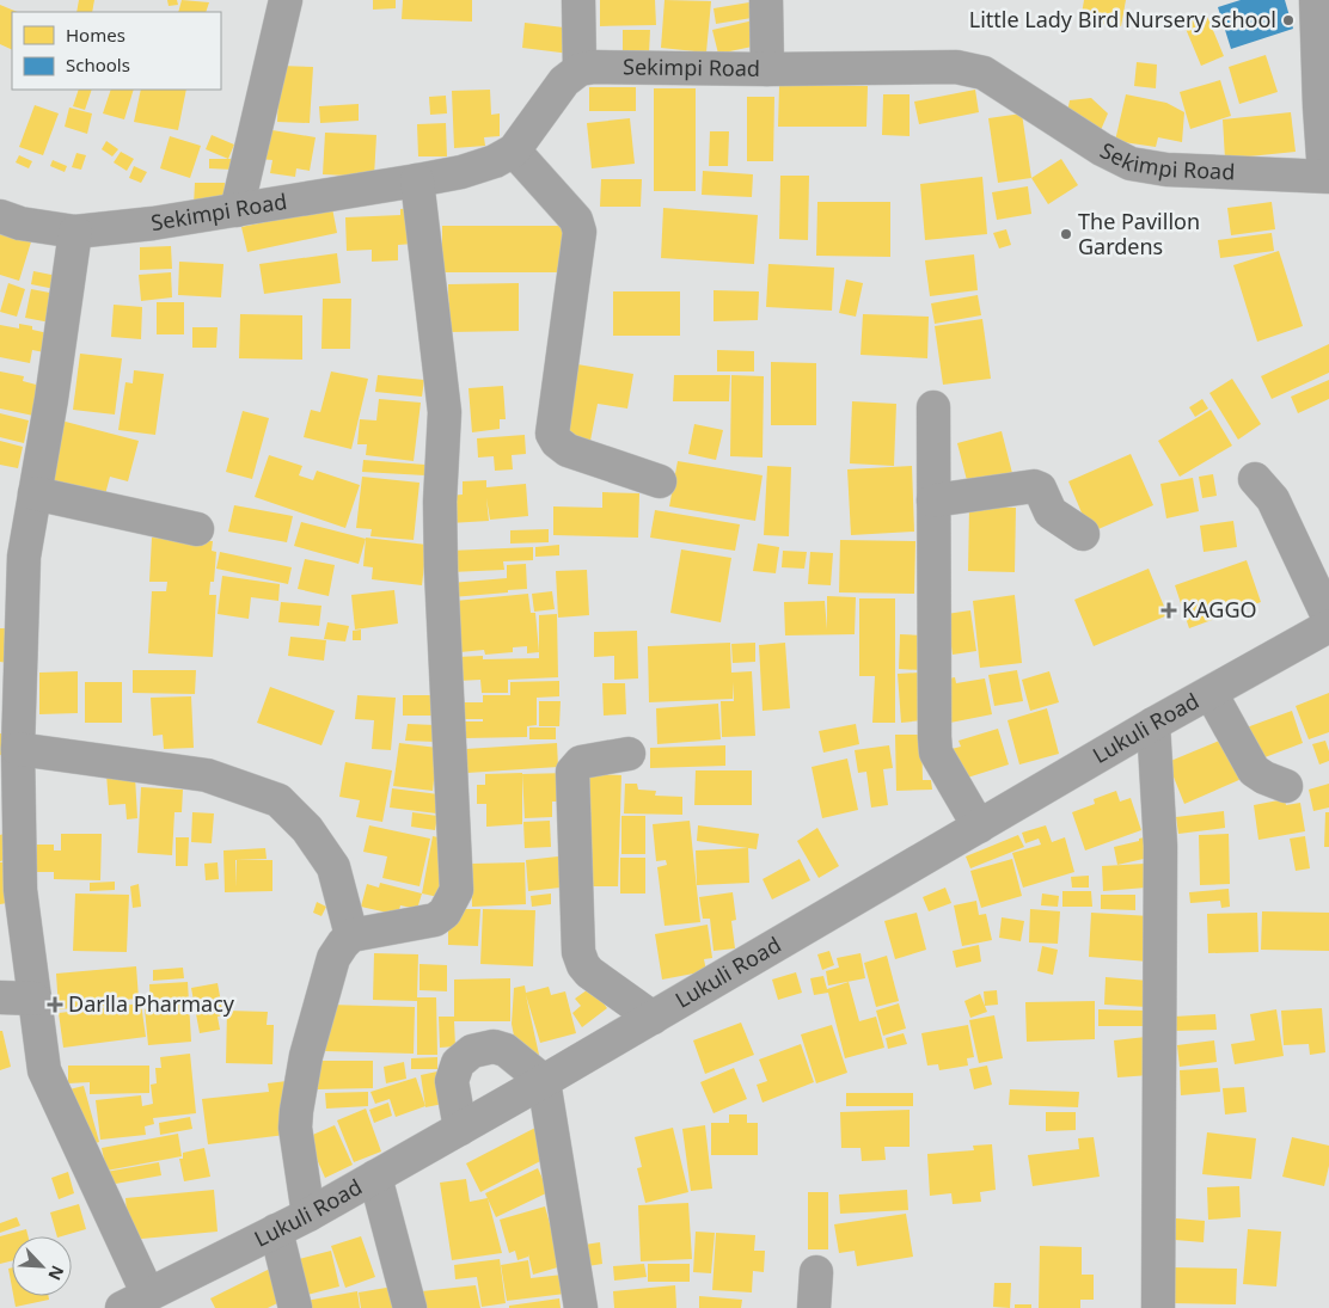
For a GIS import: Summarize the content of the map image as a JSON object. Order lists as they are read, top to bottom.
{
  "streets": {
    "street": ["Sekimpi Road", "Lukuli Road"]
  },
  "places": {
    "other": ["Little Lady Bird Nursery school", "The Pavillon Gardens"],
    "health": ["KAGGO", "Darlla Pharmacy"]
  },
  "legend": ["Homes", "Schools"],
  "north": "bottom right"
}
